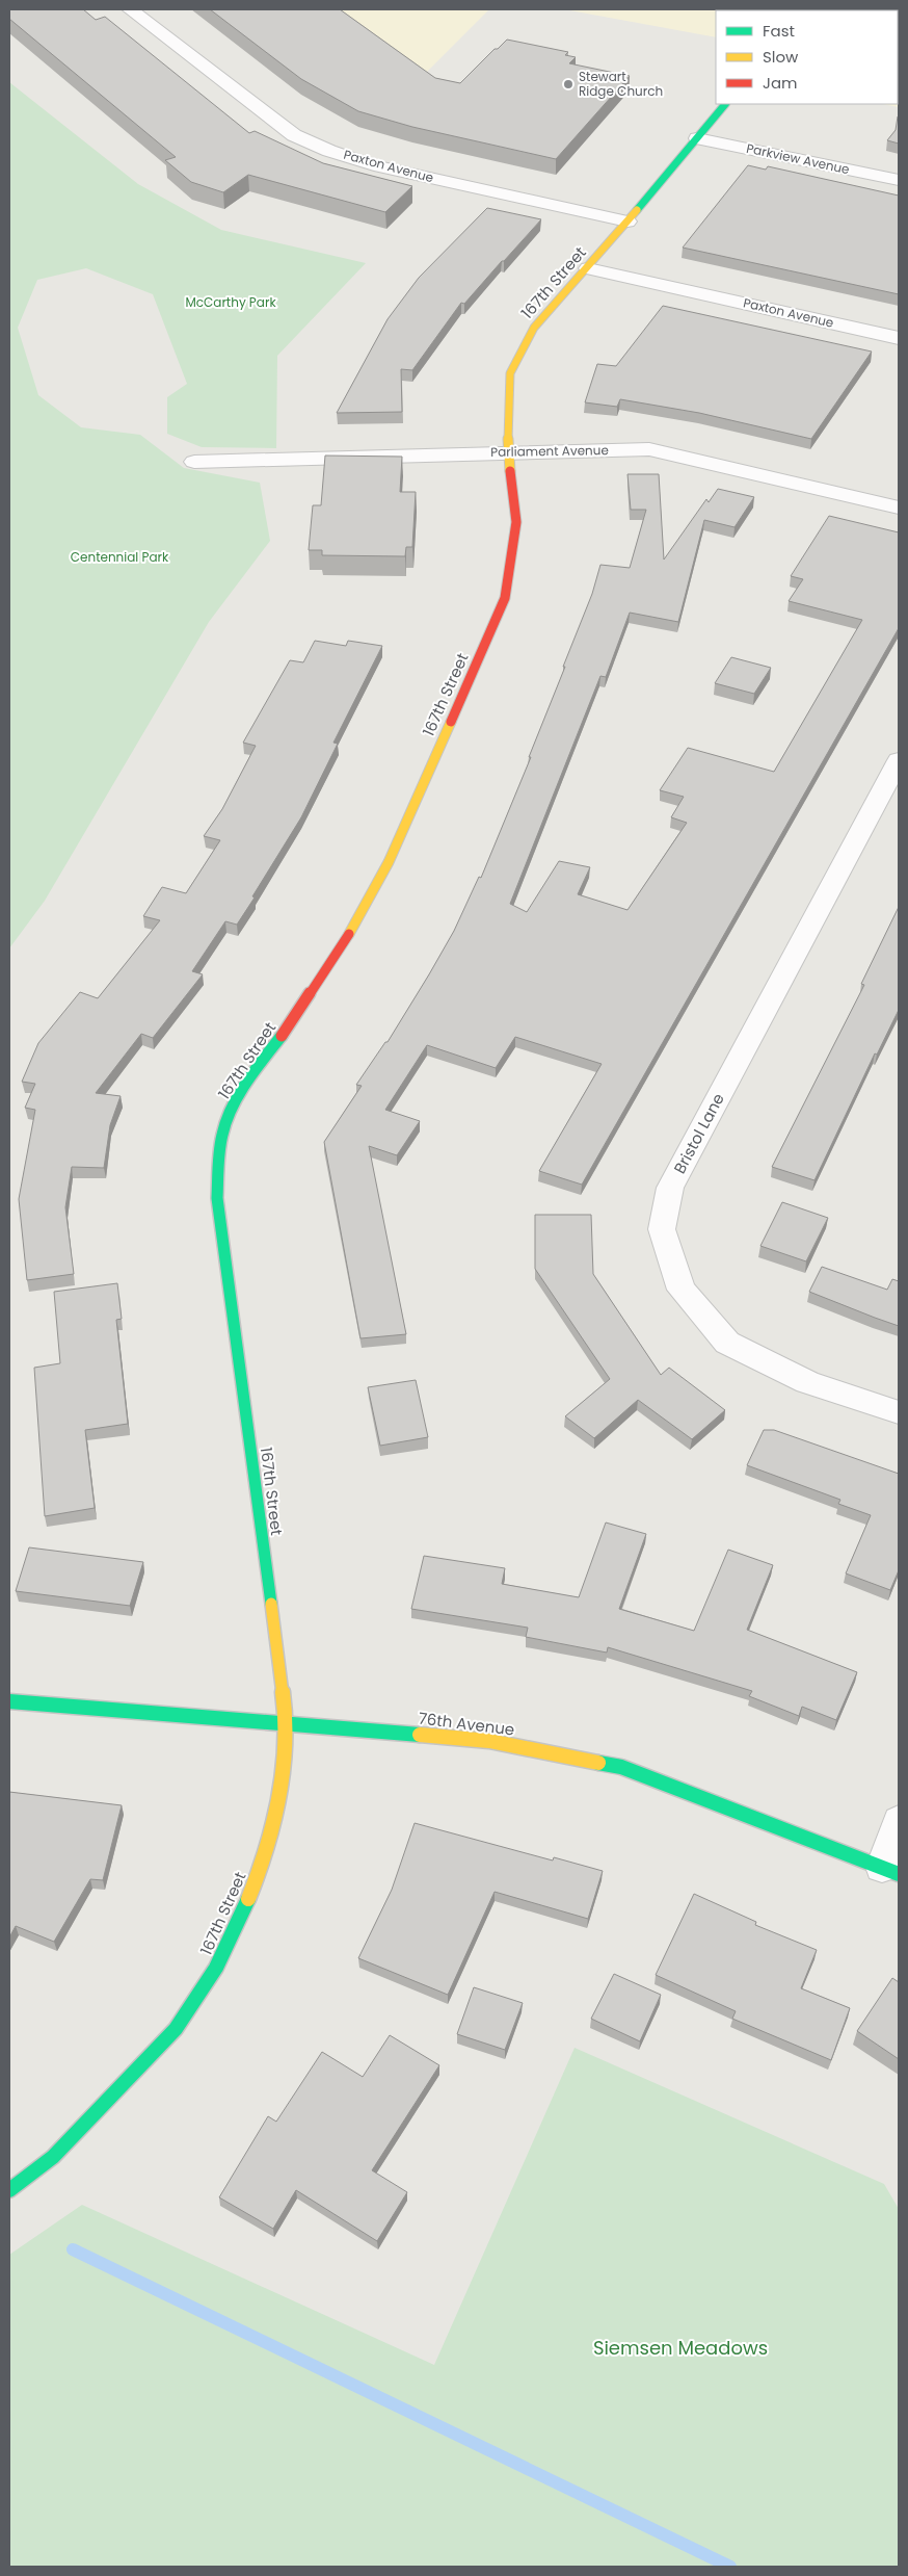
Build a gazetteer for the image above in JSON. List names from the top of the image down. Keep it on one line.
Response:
{"streets":{"street":["Parkview Avenue","Paxton Avenue","167th Street","Parliament Avenue","Bristol Lane","76th Avenue"]},"crossings":[["Parkview Avenue","167th Street"],["Paxton Avenue","167th Street"],["167th Street","Parliament Avenue"],["167th Street","76th Avenue"]],"parks":["McCarthy Park","Centennial Park","Siemsen Meadows"],"places":["Stewart Ridge Church"],"legend":["Fast","Slow","Jam"]}
